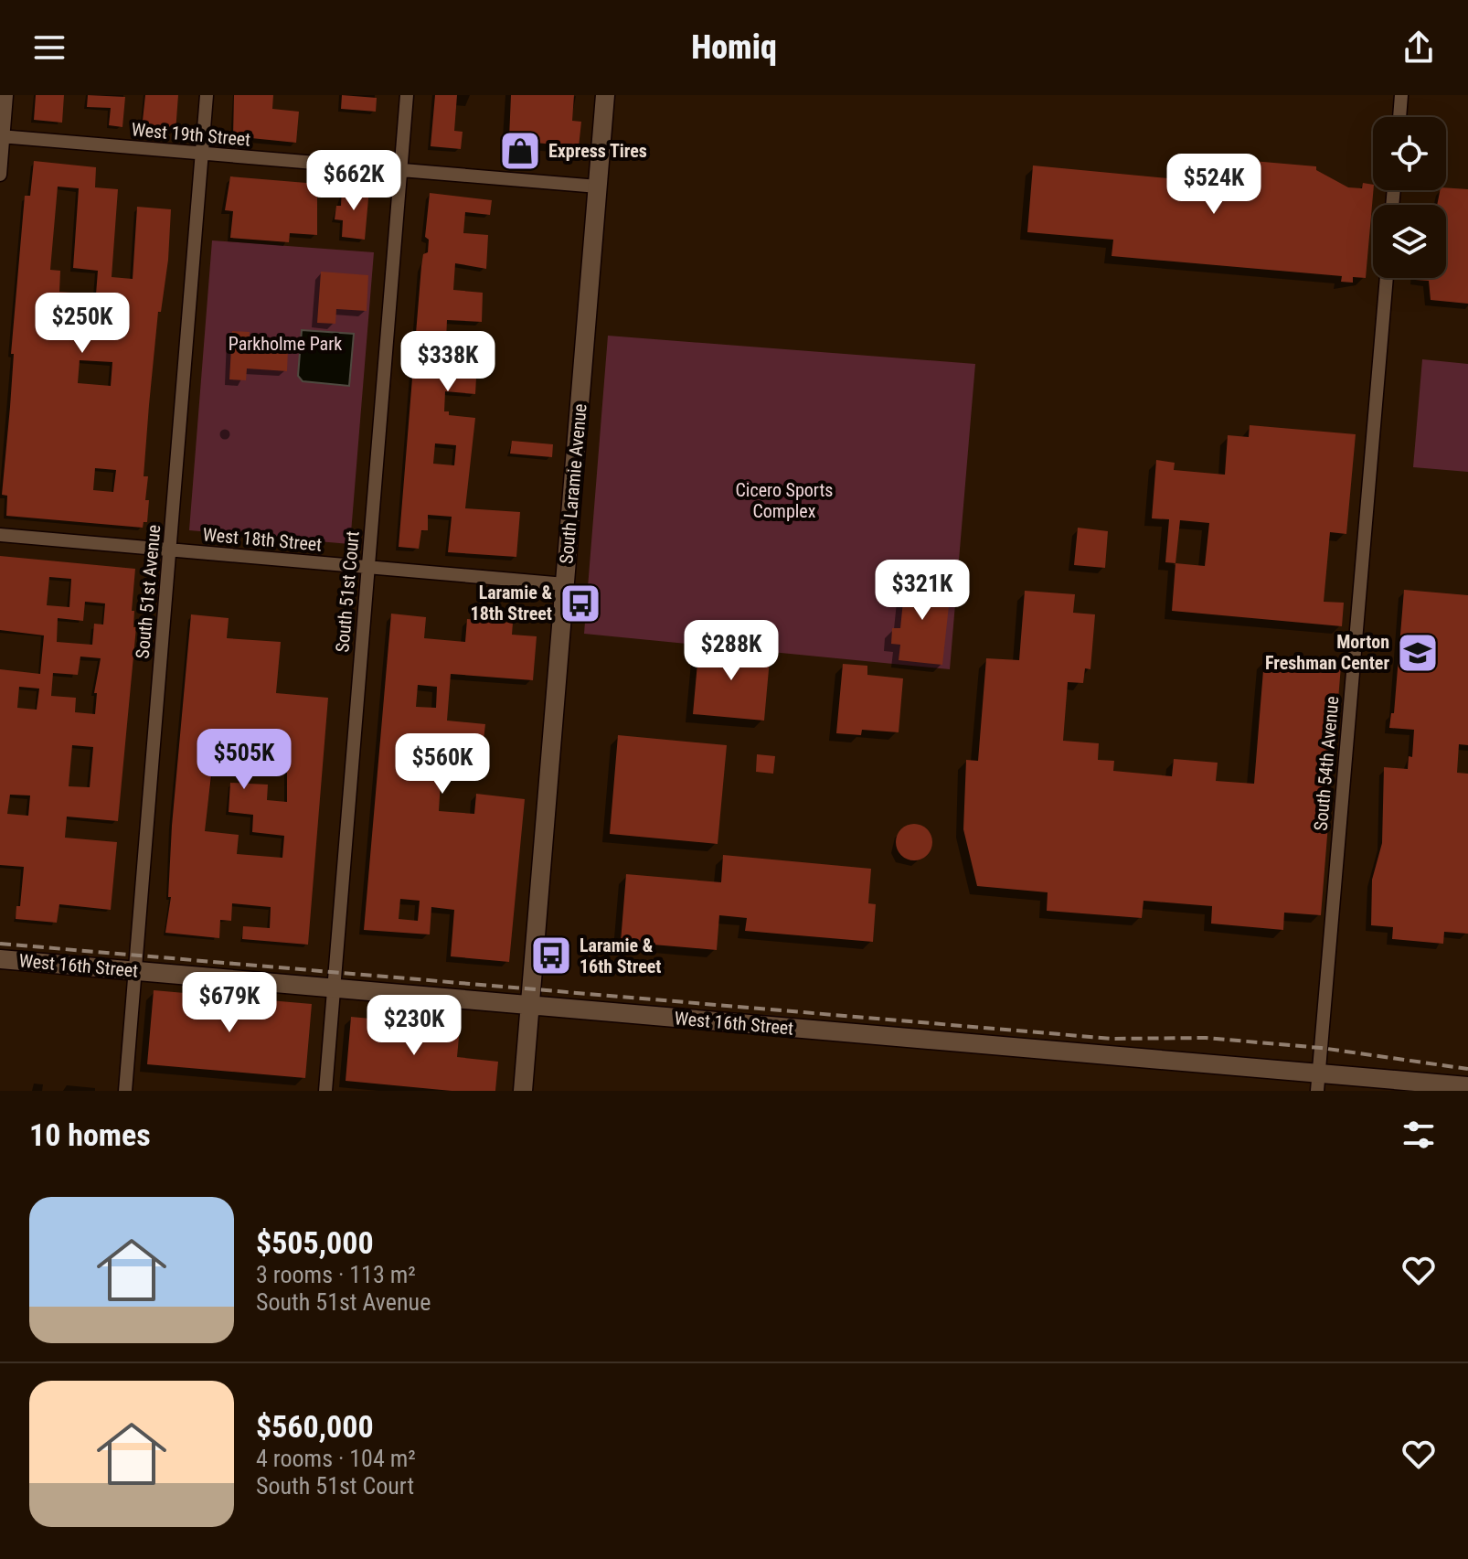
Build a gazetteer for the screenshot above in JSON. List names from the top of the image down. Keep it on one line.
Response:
{"streets":{"street":["West 19th Street","South Laramie Avenue","West 18th Street","South 51st Avenue","South 51st Court","South 54th Avenue","West 16th Street"]},"crossings":[["West 19th Street","South Laramie Avenue"],["West 19th Street","South 51st Avenue"],["West 19th Street","South 51st Court"],["South Laramie Avenue","West 18th Street"],["South Laramie Avenue","West 16th Street"],["West 18th Street","South 51st Avenue"],["West 18th Street","South 51st Court"],["South 51st Avenue","West 16th Street"],["South 51st Court","West 16th Street"],["South 54th Avenue","West 16th Street"]],"parks":["Parkholme Park","Cicero Sports Complex"],"places":{"shop":["Express Tires"],"bus stop":["Laramie & 18th Street","Laramie & 16th Street"],"school or university":["Morton Freshman Center"]},"page":{"header":"Homiq","price":["$662K","$524K","$250K","$338K","$321K","$288K","$505K","$560K","$679K","$230K"],"heading":"10 homes","list":[{"name":"$505,000","note":"3 rooms · 113 m² · South 51st Avenue"},{"name":"$560,000","note":"4 rooms · 104 m² · South 51st Court"}]}}
